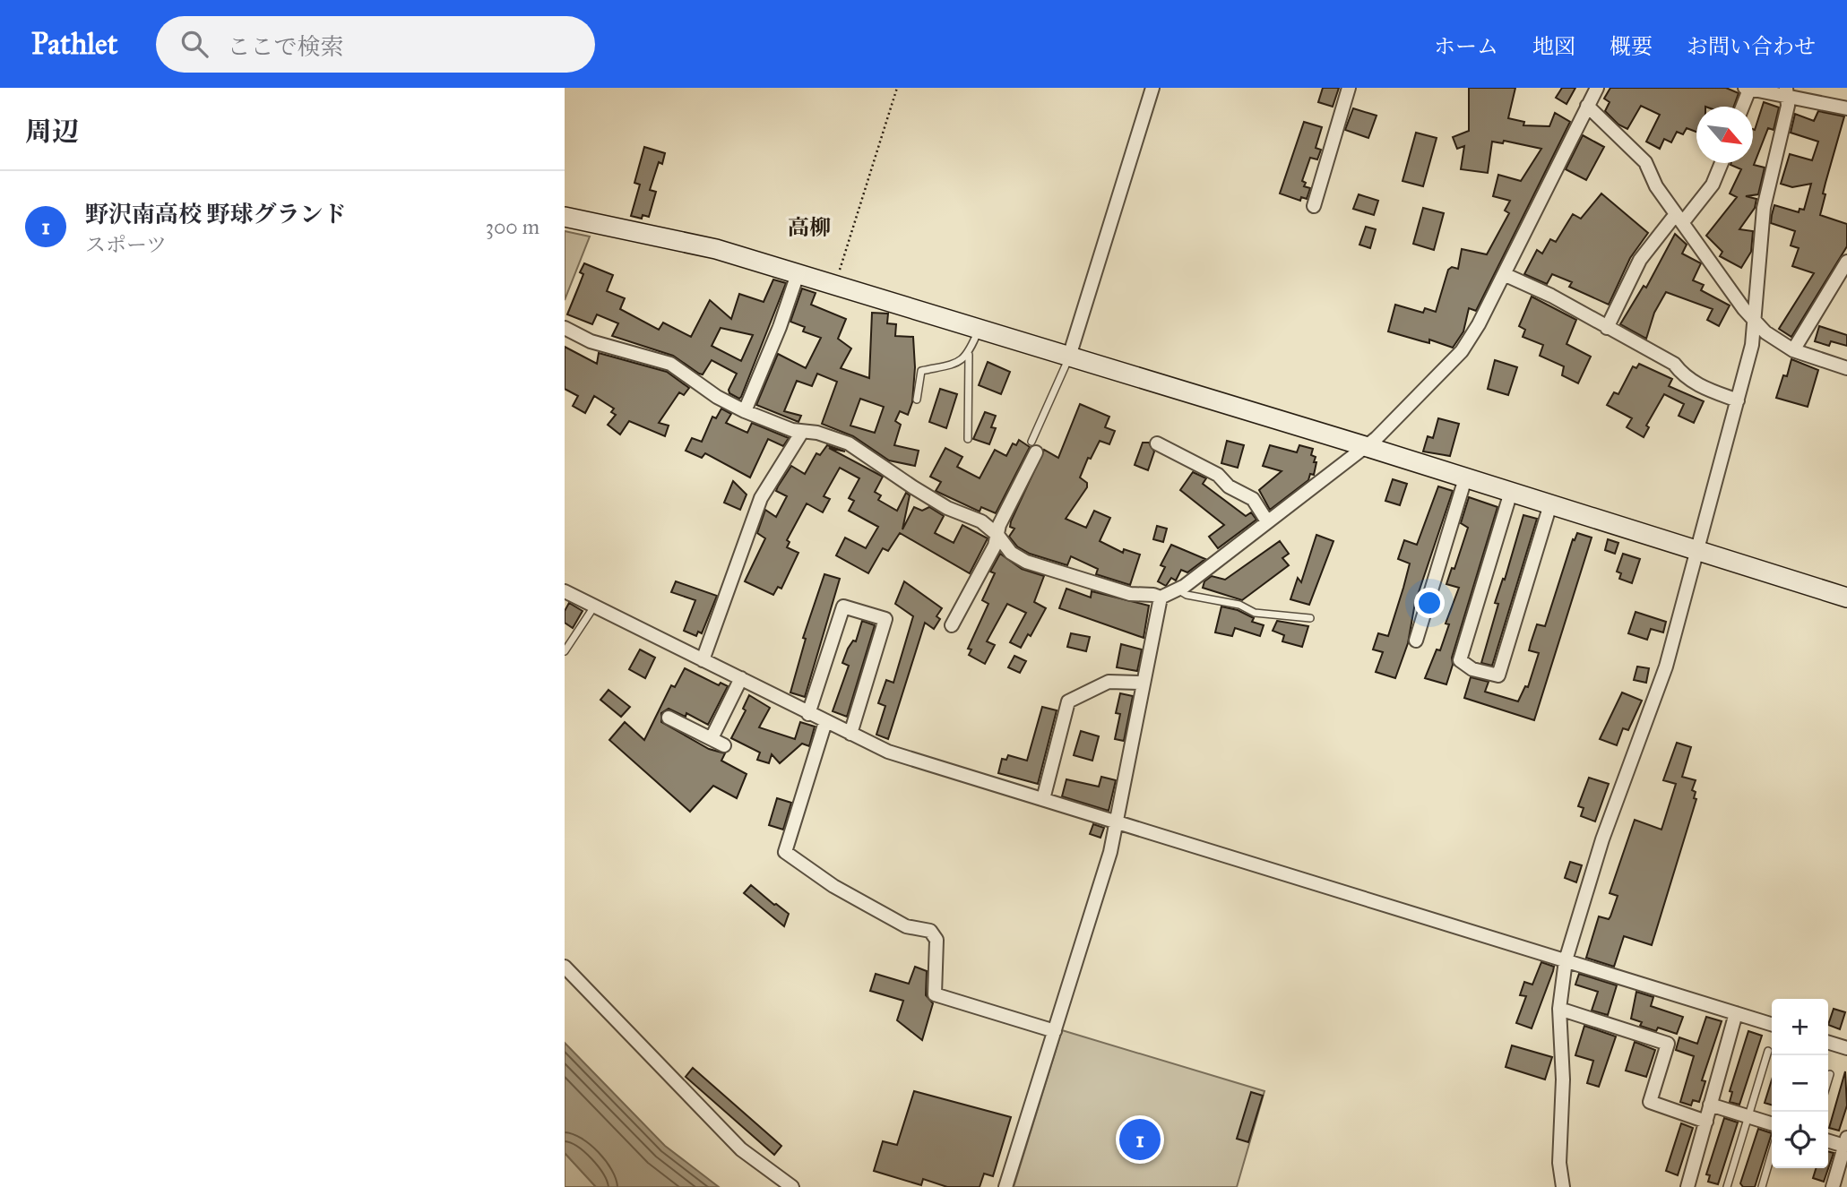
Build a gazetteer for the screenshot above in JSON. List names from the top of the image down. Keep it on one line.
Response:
{"districts":["高柳"],"north":"bottom right","page":{"header":"Pathlet","search":"ここで検索","nav":["ホーム","地図","概要","お問い合わせ"],"heading":"周辺","list":[{"mark":"1","name":"野沢南高校 野球グランド","note":"スポーツ","value":"300 m"}],"map_buttons":["+","−"],"pins":"1"}}
